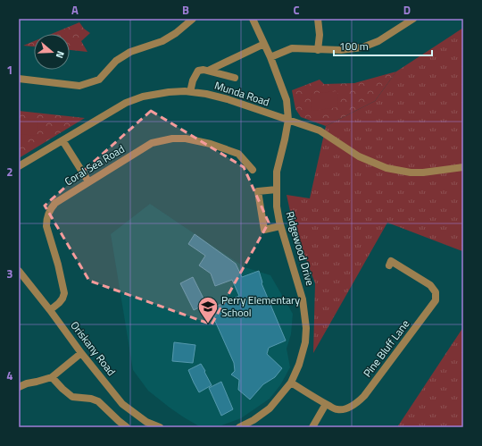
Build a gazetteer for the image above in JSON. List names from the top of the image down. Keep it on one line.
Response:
{"streets":{"street":["Munda Road","Coral Sea Road","Ridgewood Drive","Oriskany Road","Pine Bluff Lane"]},"crossings":[["Munda Road","Ridgewood Drive"],["Coral Sea Road","Oriskany Road"],["Ridgewood Drive","Pine Bluff Lane"]],"places":{"school or university":["Perry Elementary School"]},"scale_bar":"100 m","north":"right","grid":{"columns":["A","B","C","D"],"rows":["1","2","3","4"]}}
